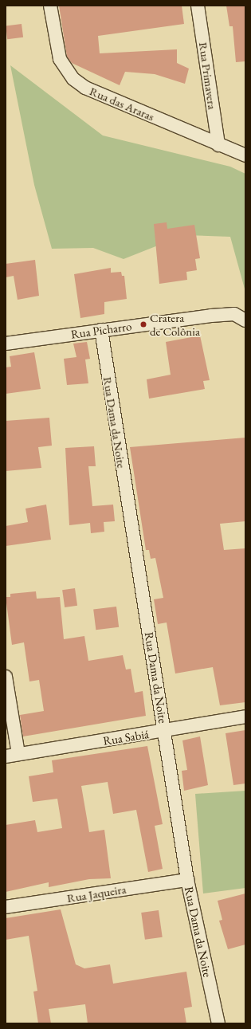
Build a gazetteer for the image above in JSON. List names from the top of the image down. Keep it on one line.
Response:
{"streets":{"street":["Rua Primavera","Rua das Araras","Rua Picharro","Rua Dama da Noite","Rua Sabiá","Rua Jaqueira"]},"crossings":[["Rua Primavera","Rua das Araras"],["Rua Picharro","Rua Dama da Noite"],["Rua Dama da Noite","Rua Sabiá"],["Rua Dama da Noite","Rua Jaqueira"]],"places":["Cratera de Colônia"]}
